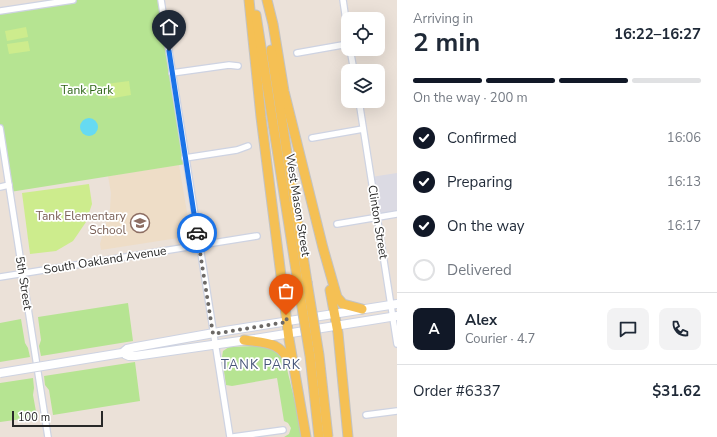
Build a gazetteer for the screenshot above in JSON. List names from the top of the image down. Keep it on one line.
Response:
{"streets":{"main road":["West Mason Street"],"street":["Clinton Street","South Oakland Avenue","5th Street"]},"crossings":[["South Oakland Avenue","5th Street"]],"districts":["TANK PARK"],"parks":["Tank Park"],"places":{"school or university":["Tank Elementary School"]},"scale_bar":"100 m","page":{"heading":["2 min","Arriving in","16:22–16:27"],"panel":["Alex","Courier · 4.7","Order #6337","$31.62"],"bar":"On the way · 200 m","list":[["Confirmed","16:06"],["Preparing","16:13"],["On the way","16:17"],"Delivered"],"round":"A","scale":"100 m"}}
